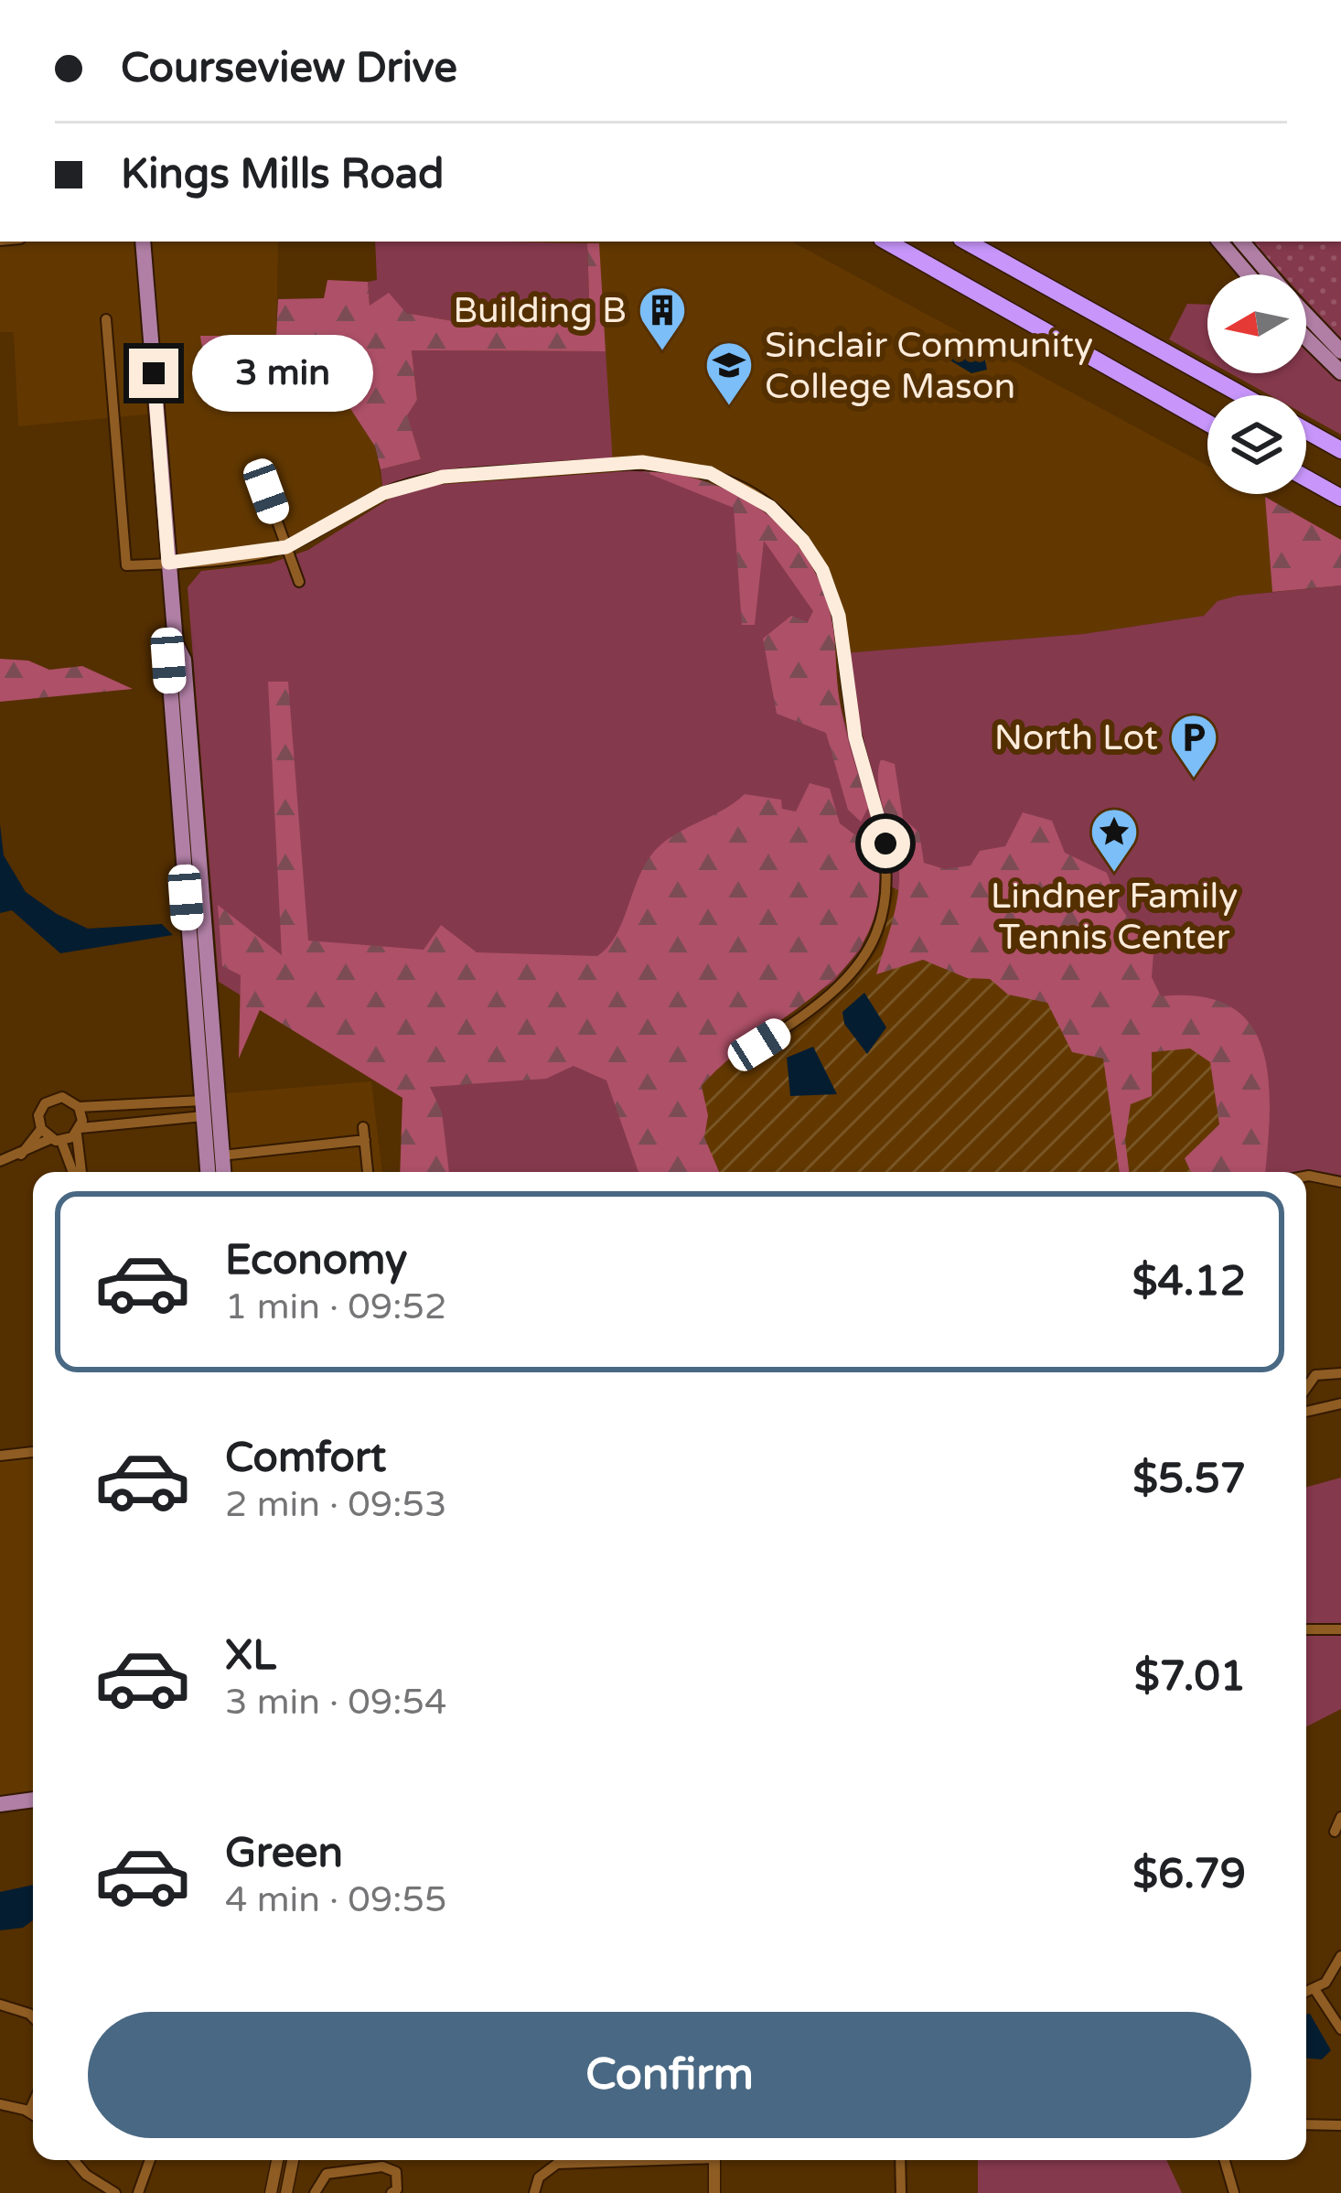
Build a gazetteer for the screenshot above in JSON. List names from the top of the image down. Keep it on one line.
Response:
{"places":{"building":["Building B"],"school or university":["Sinclair Community College Mason"],"parking":["North Lot"],"place":["Lindner Family Tennis Center"]},"north":"left","page":{"banner":["Courseview Drive","Kings Mills Road"],"bubble":"3 min","list":[{"name":"Economy","note":"1 min · 09:52","value":"$4.12"},{"name":"Comfort","note":"2 min · 09:53","value":"$5.57"},{"name":"XL","note":"3 min · 09:54","value":"$7.01"},{"name":"Green","note":"4 min · 09:55","value":"$6.79"}],"buttons":"Confirm"}}
